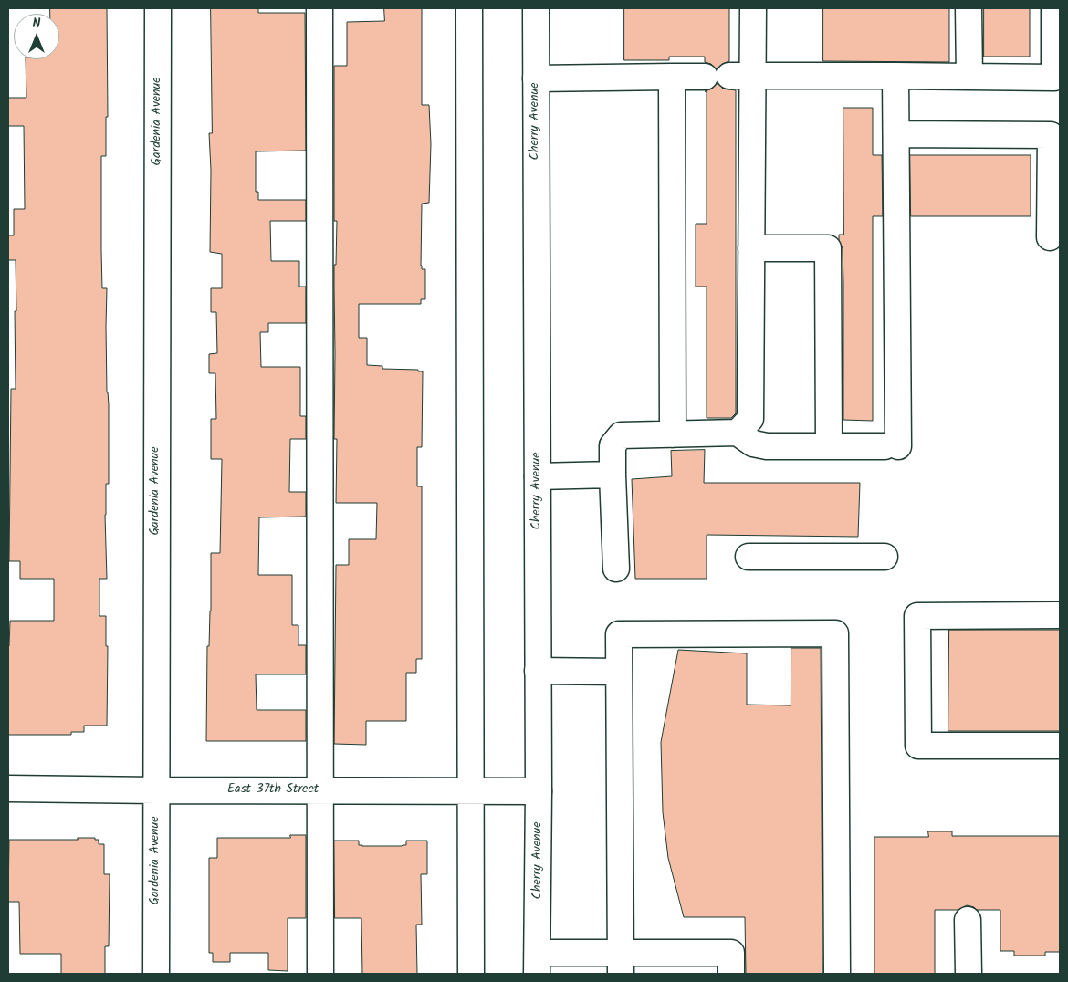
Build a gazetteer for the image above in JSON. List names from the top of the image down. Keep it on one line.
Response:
{"streets":{"street":["Gardenia Avenue","Cherry Avenue","East 37th Street"]},"crossings":[["Gardenia Avenue","East 37th Street"],["Cherry Avenue","East 37th Street"]],"north":"top"}
